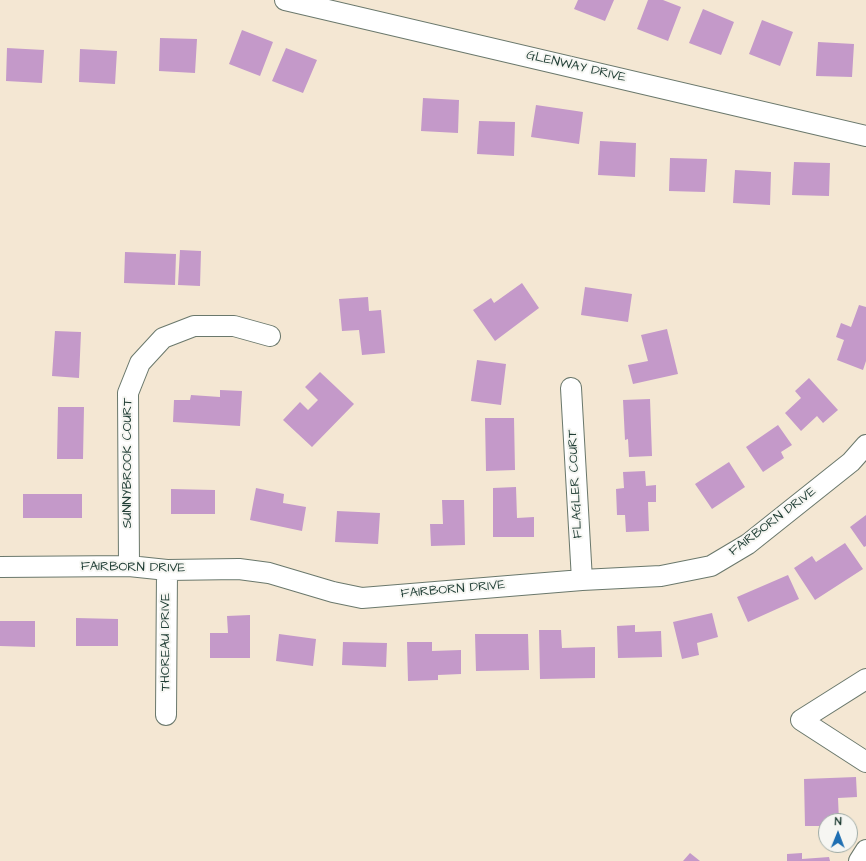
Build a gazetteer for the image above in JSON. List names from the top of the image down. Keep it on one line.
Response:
{"streets":{"street":["GLENWAY DRIVE","SUNNYBROOK COURT","FLAGLER COURT","FAIRBORN DRIVE","THOREAU DRIVE"]},"crossings":[["SUNNYBROOK COURT","FAIRBORN DRIVE"],["FLAGLER COURT","FAIRBORN DRIVE"],["FAIRBORN DRIVE","THOREAU DRIVE"]],"north":"top"}
